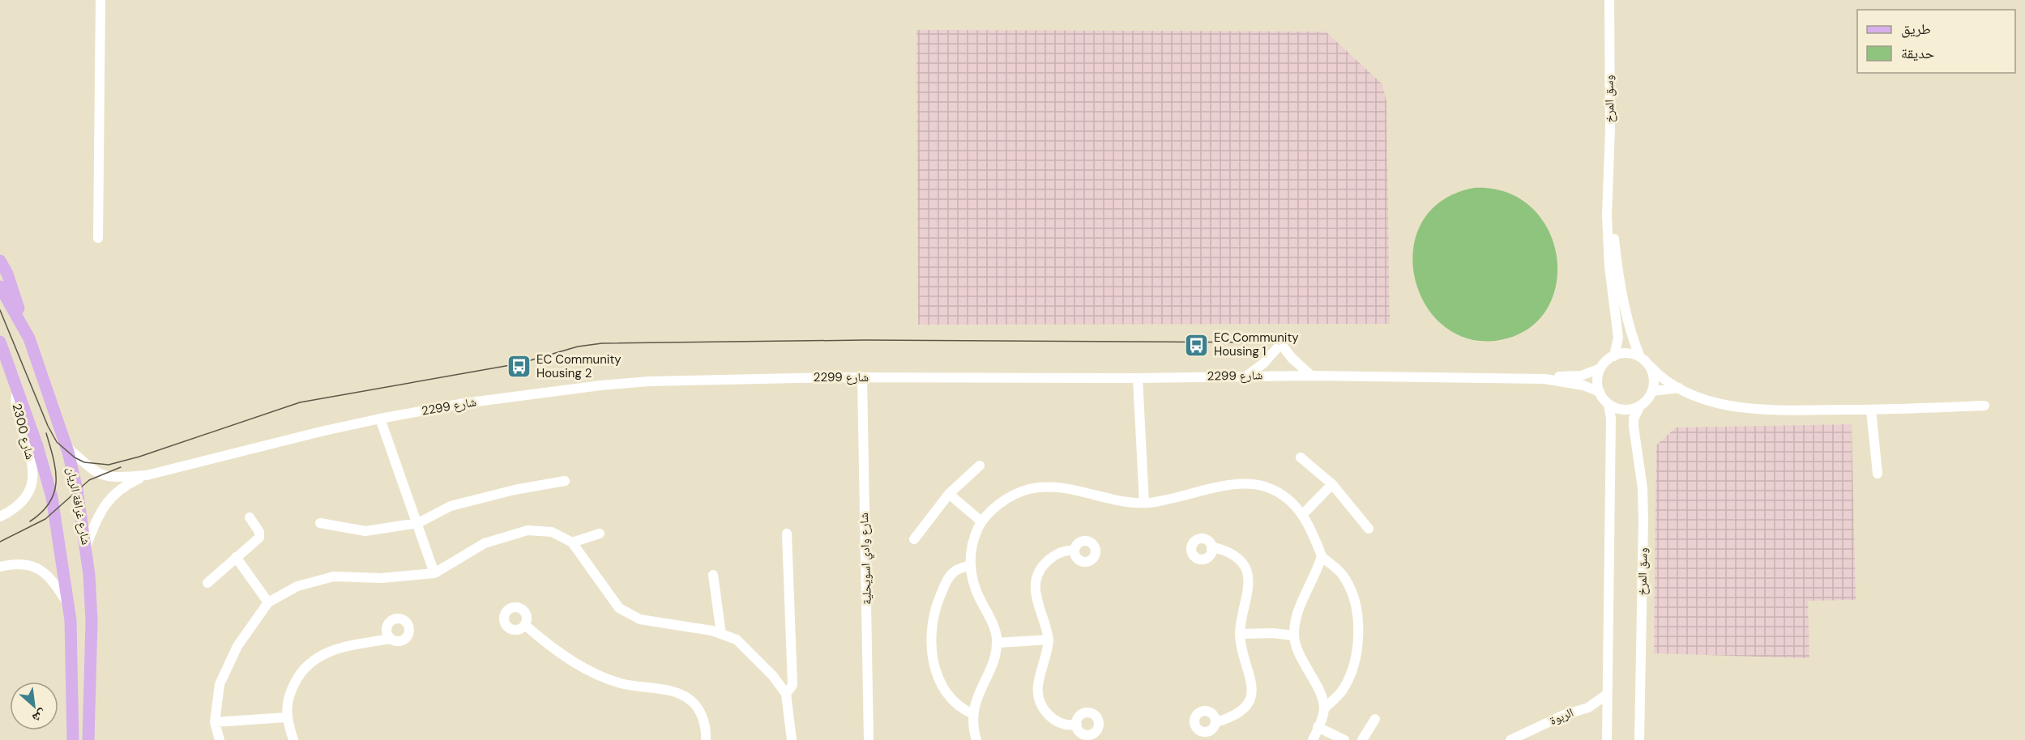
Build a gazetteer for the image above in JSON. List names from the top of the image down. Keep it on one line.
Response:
{"streets":{"main road":["شارع غرافة الريان"],"street":["وسق المرخ","شارع 2299","شارع 2300","شارع وادي اسويحلية","الربوة"]},"crossings":[["وسق المرخ","شارع 2299"],["شارع 2299","شارع غرافة الريان"],["شارع 2299","شارع وادي اسويحلية"],["شارع 2300","شارع غرافة الريان"]],"places":{"bus stop":["EC Community Housing 1","EC Community Housing 2"]},"legend":["طريق","حديقة"],"north":"bottom right"}
